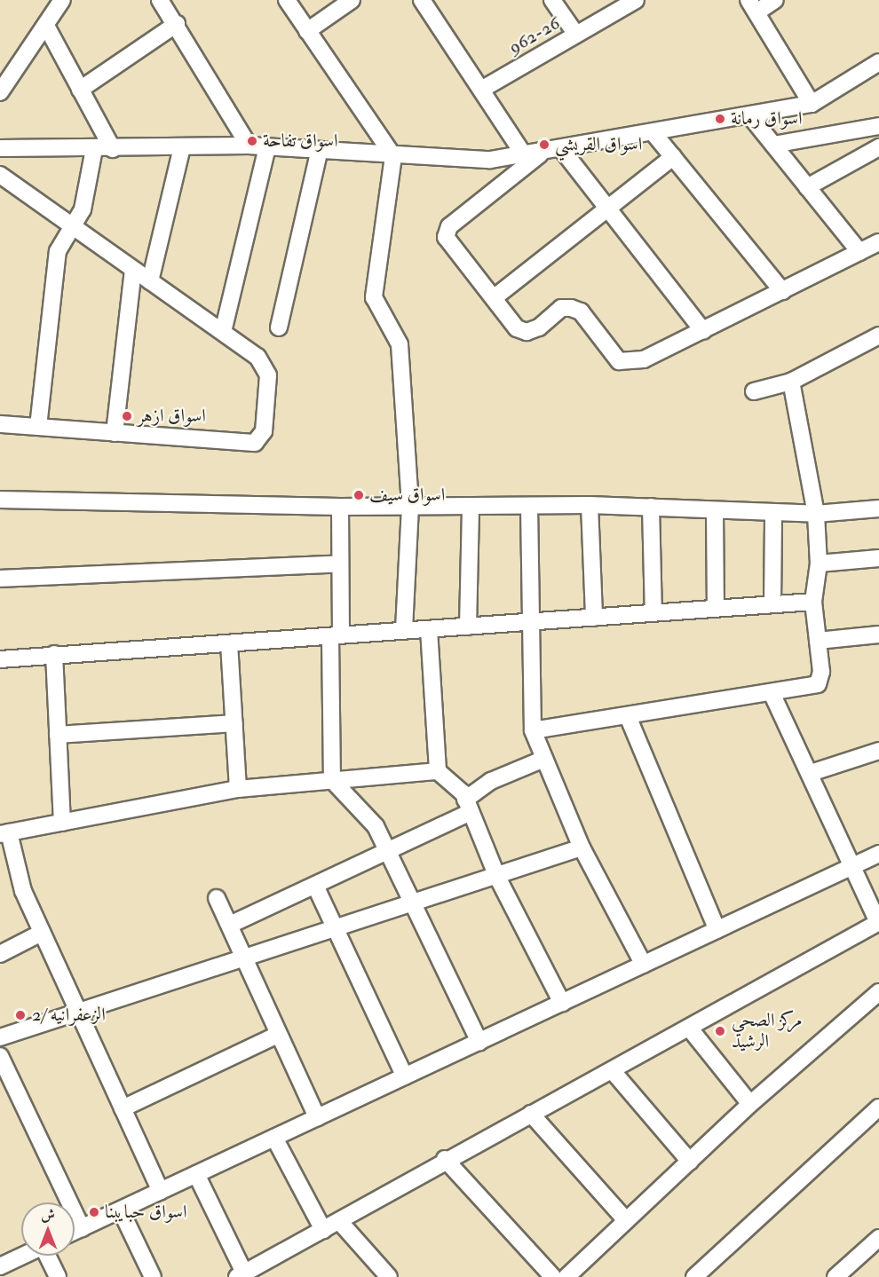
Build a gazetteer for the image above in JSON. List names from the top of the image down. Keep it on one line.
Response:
{"streets":{"street":["962-26"]},"places":["اسواق رمانة","اسواق تفاحة","اسواق القريشي","اسواق ازهر","اسواق سيف","الزعفرانيه /2","مركز الصحي الرشيد","اسواق حبايبنا"],"north":"top"}
